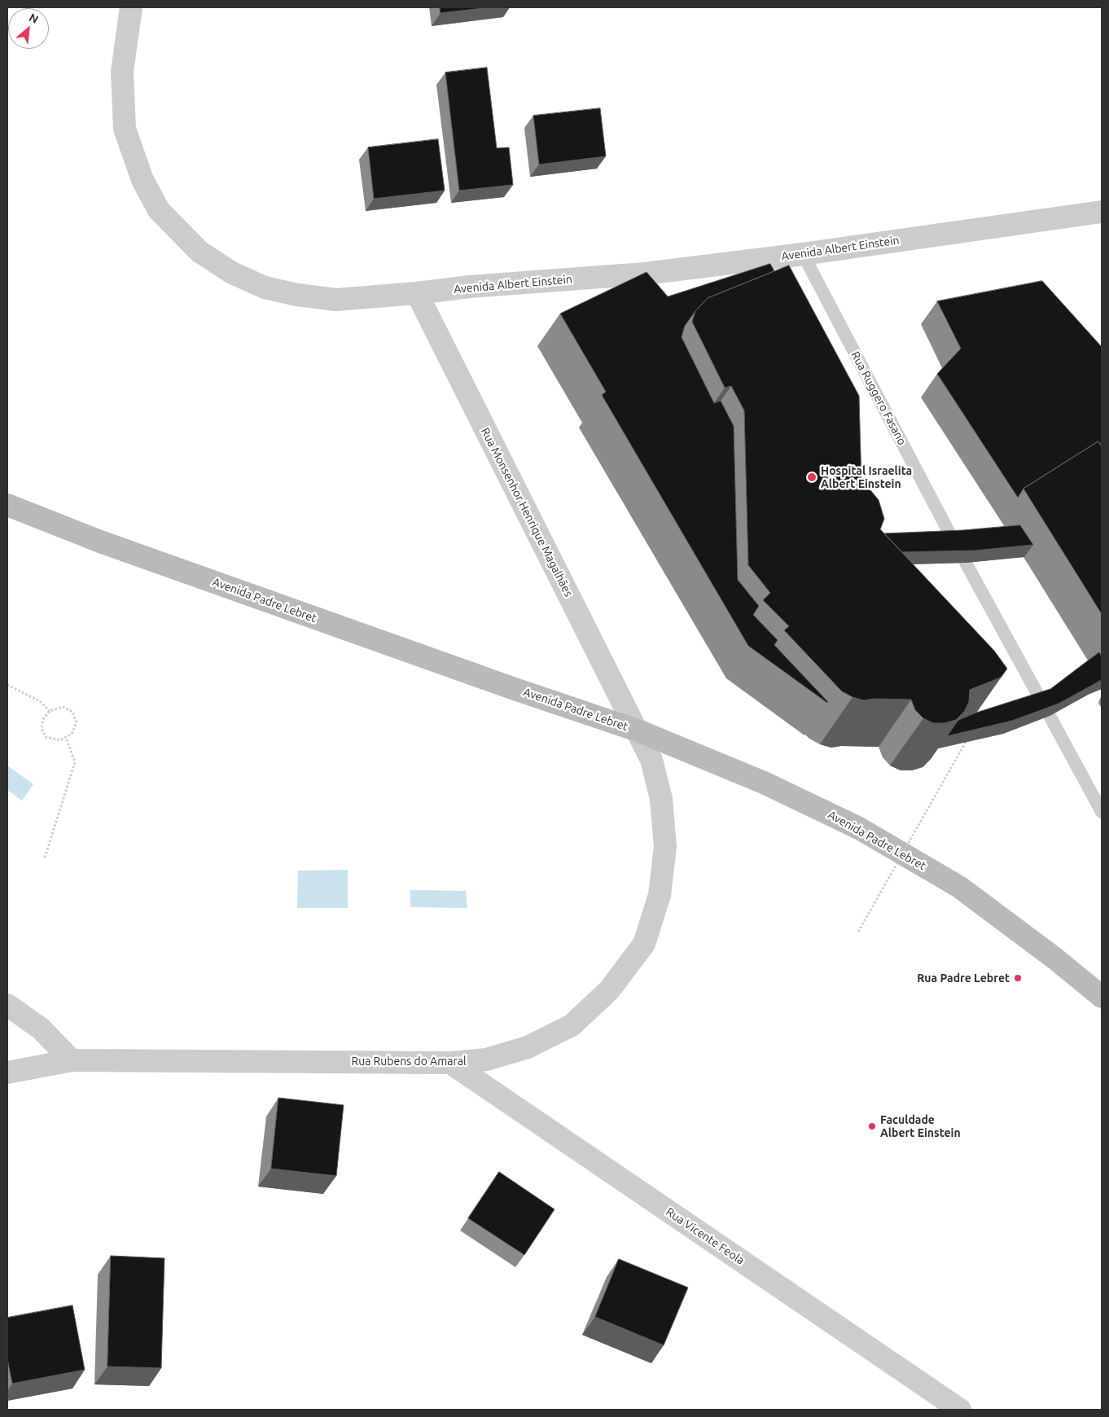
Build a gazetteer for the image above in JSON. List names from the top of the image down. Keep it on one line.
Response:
{"streets":{"main road":["Avenida Padre Lebret"],"street":["Avenida Albert Einstein","Rua Monsenhor Henrique Magalhães","Rua Rubens do Amaral","Rua Vicente Feola"],"lane":["Rua Ruggero Fasano"]},"crossings":[["Avenida Albert Einstein","Rua Ruggero Fasano"],["Avenida Albert Einstein","Rua Monsenhor Henrique Magalhães"],["Rua Monsenhor Henrique Magalhães","Avenida Padre Lebret"],["Rua Monsenhor Henrique Magalhães","Rua Rubens do Amaral"],["Avenida Padre Lebret","Rua Rubens do Amaral"],["Rua Rubens do Amaral","Rua Vicente Feola"]],"places":["Hospital Israelita Albert Einstein","Rua Padre Lebret","Faculdade Albert Einstein"],"north":"top right"}
